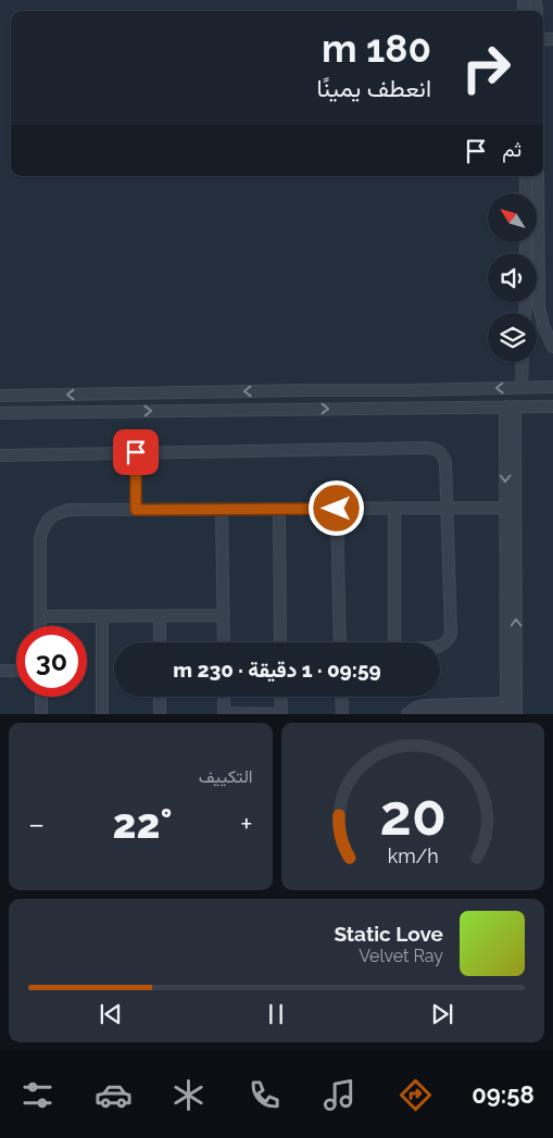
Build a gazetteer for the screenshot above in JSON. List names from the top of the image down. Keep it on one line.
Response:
{"north":"top left","page":{"turn":["180 m","انعطف يمينًا"],"then":"ثم","limit":"30","trip":"09:59 · 1 دقيقة · 230 m","tile":"التكييف","heat":["−","22°","+"],"song":["Static Love","Velvet Ray"],"tabs":"09:58","gauge":["20","km/h"]}}
